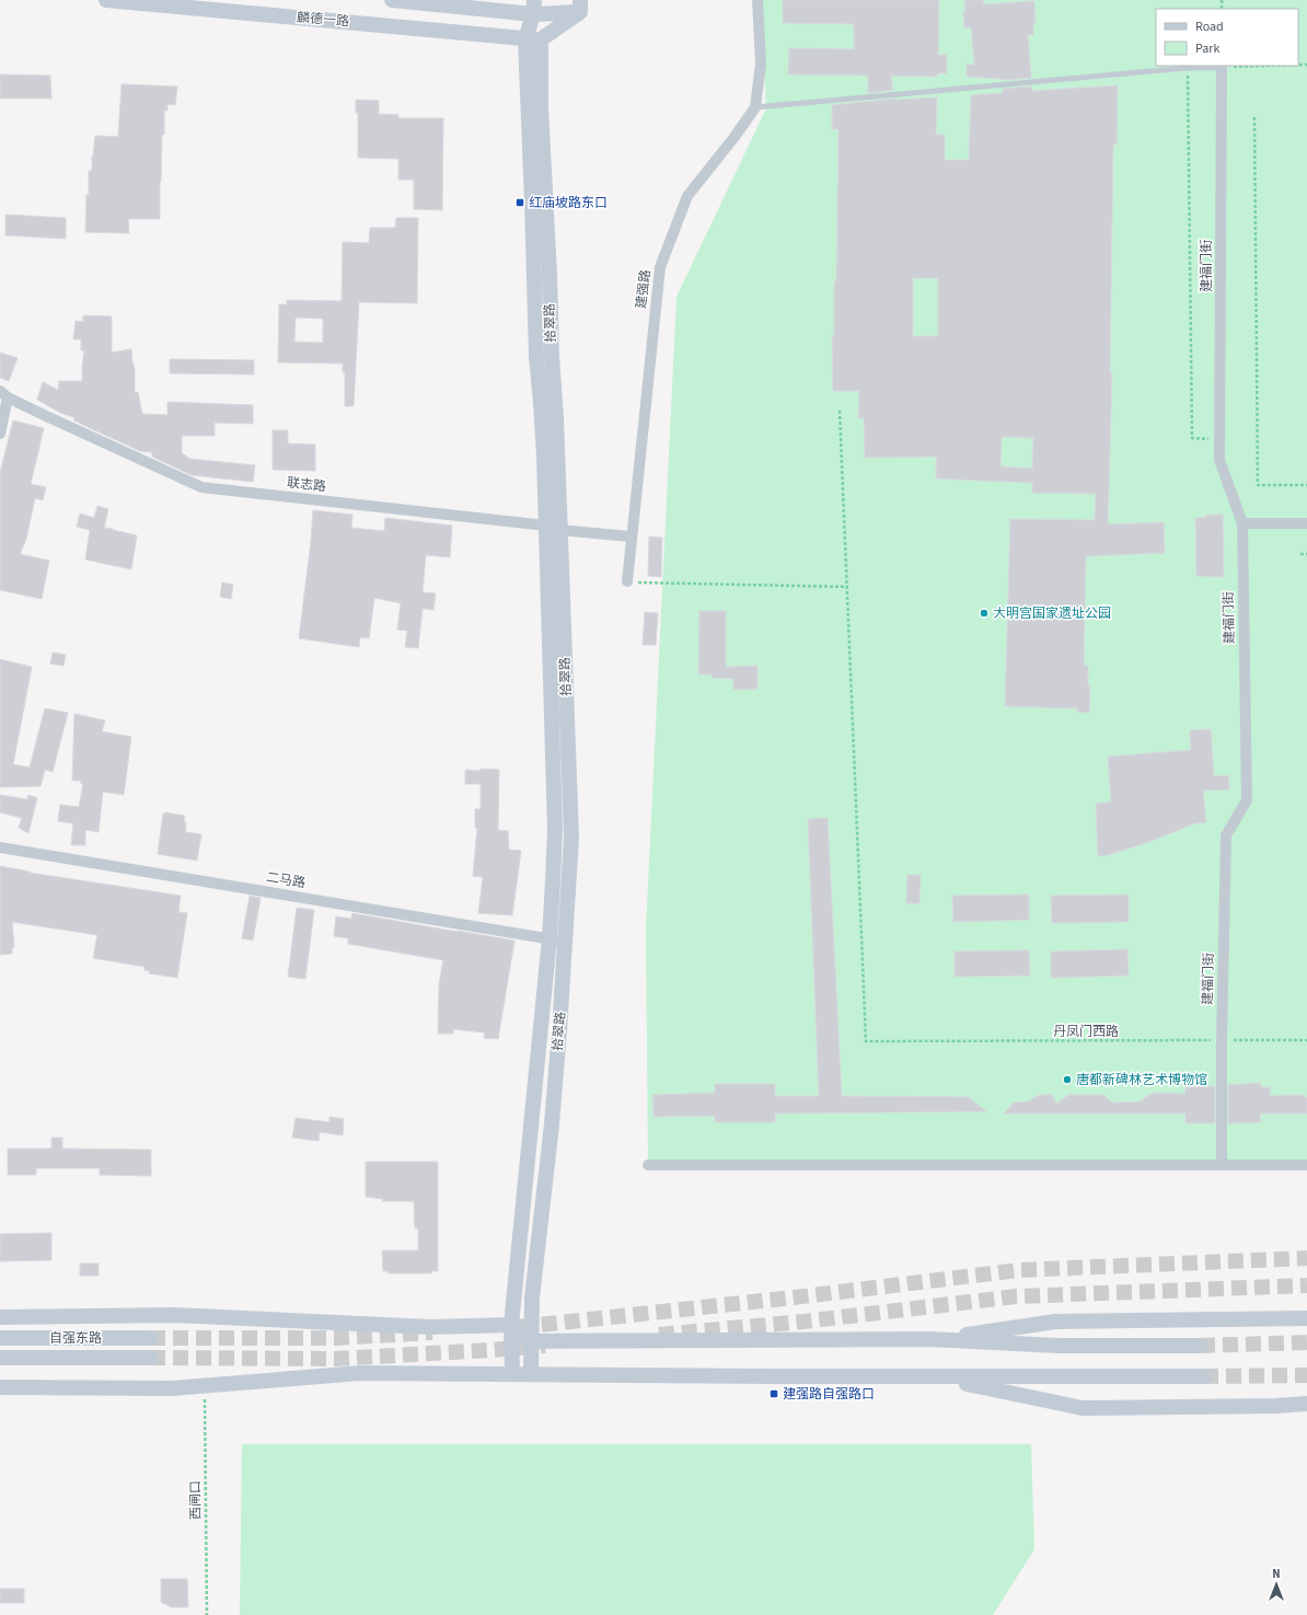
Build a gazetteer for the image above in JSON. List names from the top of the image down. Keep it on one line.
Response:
{"streets":{"main road":["麟德一路","拾翠路","自强东路"],"street":["建福门街","建强路","联志路","二马路"],"path":["丹凤门西路","西闸口"]},"crossings":[["麟德一路","拾翠路"],["建福门街","丹凤门西路"],["建强路","联志路"],["拾翠路","联志路"],["拾翠路","二马路"]],"places":{"transit":["红庙坡路东口","建强路自强路口"],"other":["大明宫国家遗址公园","唐都新碑林艺术博物馆"]},"legend":["Road","Park"],"north":"top"}
